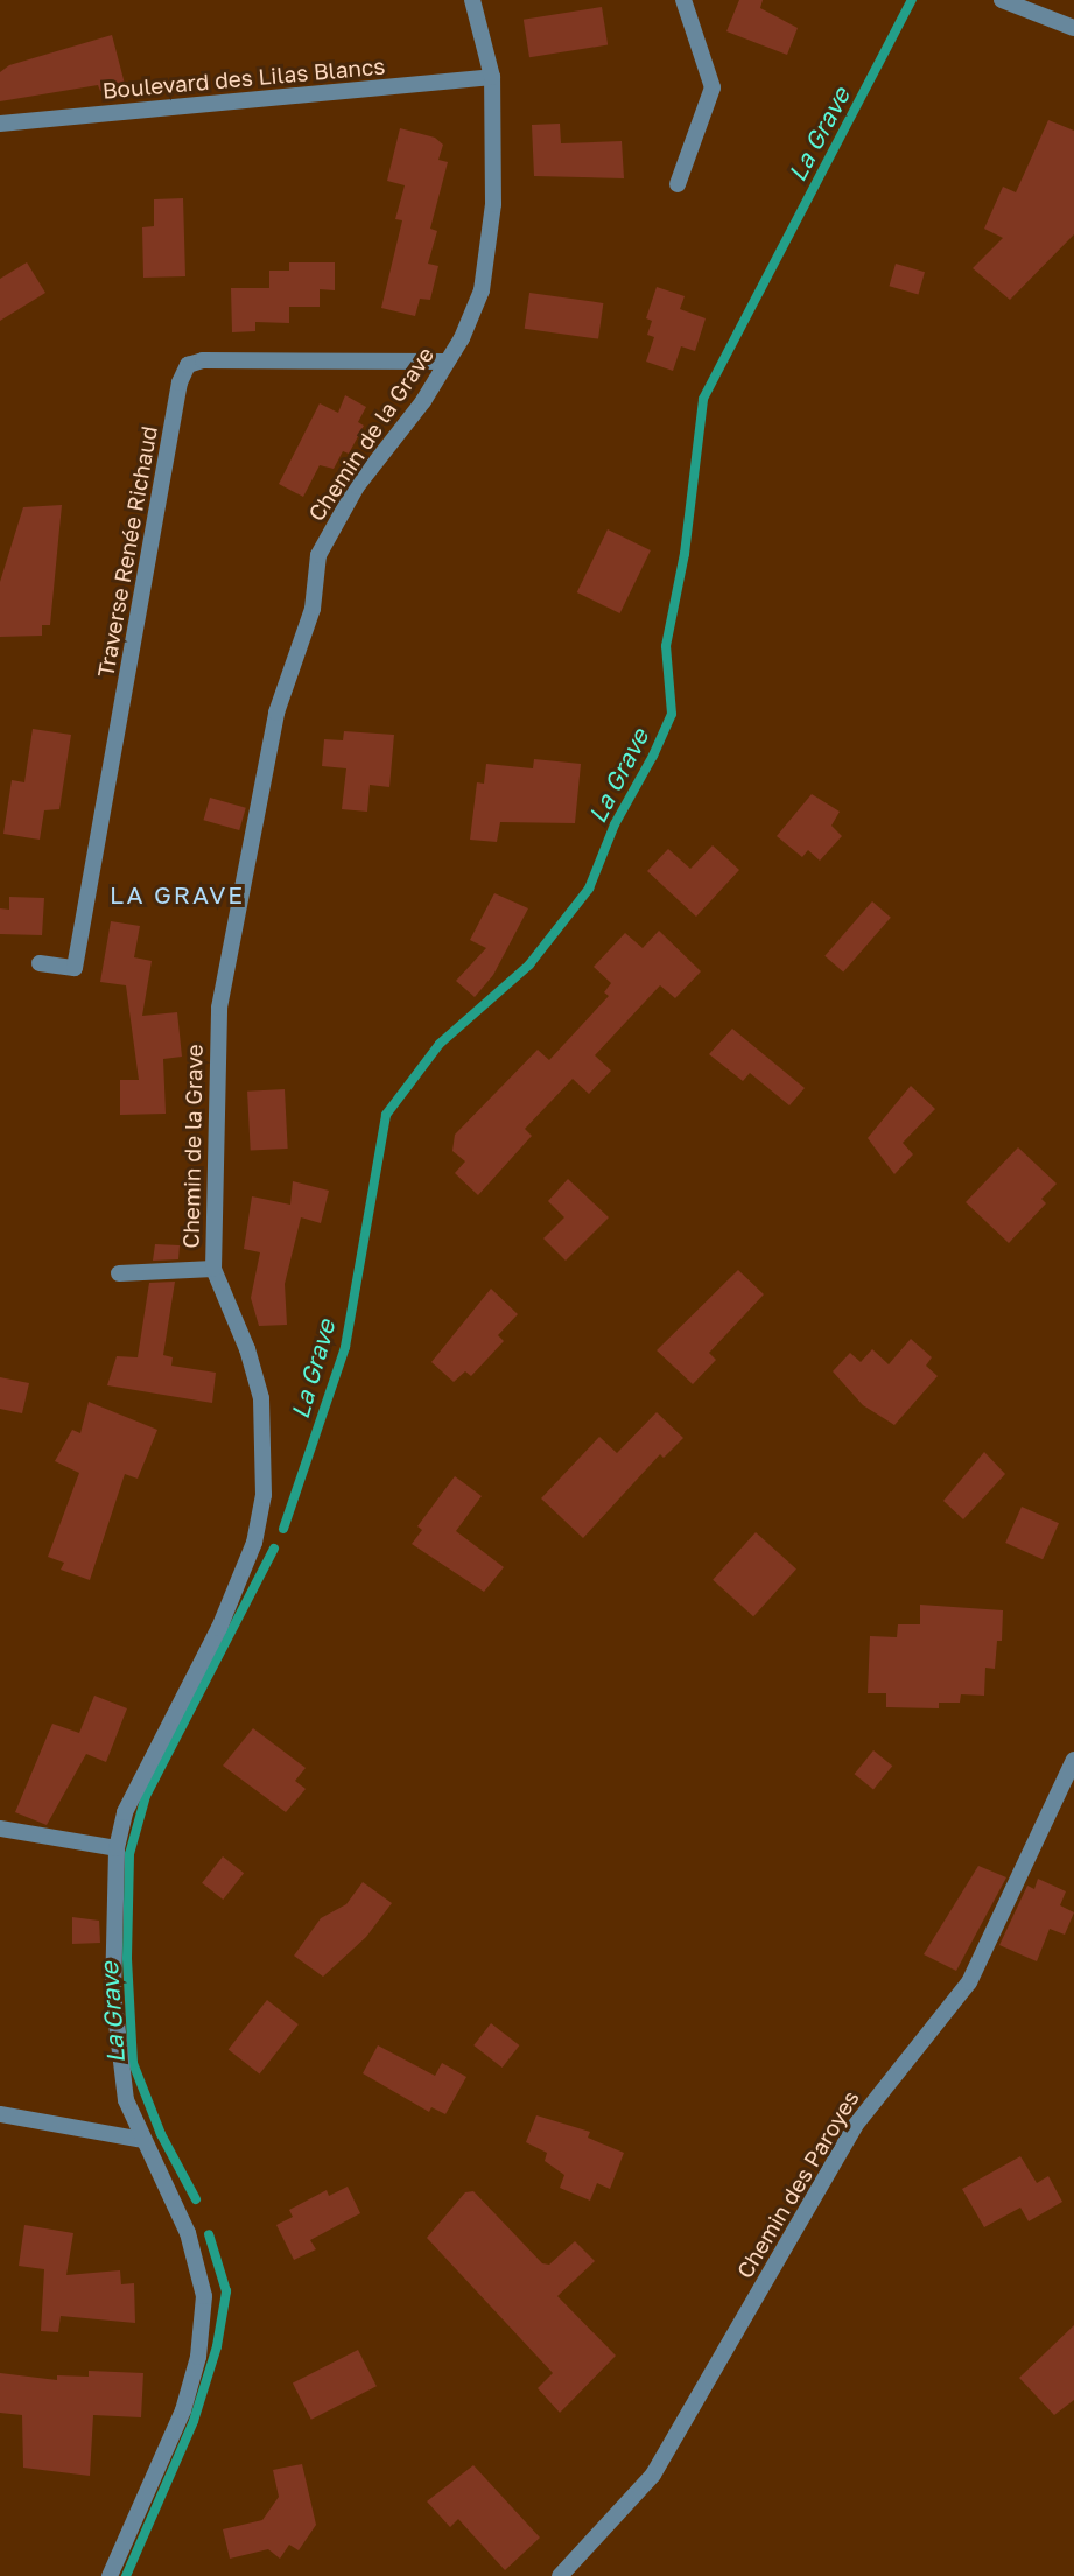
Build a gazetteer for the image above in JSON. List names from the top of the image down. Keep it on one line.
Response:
{"streets":{"street":["Boulevard des Lilas Blancs","Chemin de la Grave","Traverse Renée Richaud","Chemin des Paroyes"]},"crossings":[["Boulevard des Lilas Blancs","Chemin de la Grave"],["Chemin de la Grave","Traverse Renée Richaud"]],"districts":["LA GRAVE"],"water":["La Grave"]}
